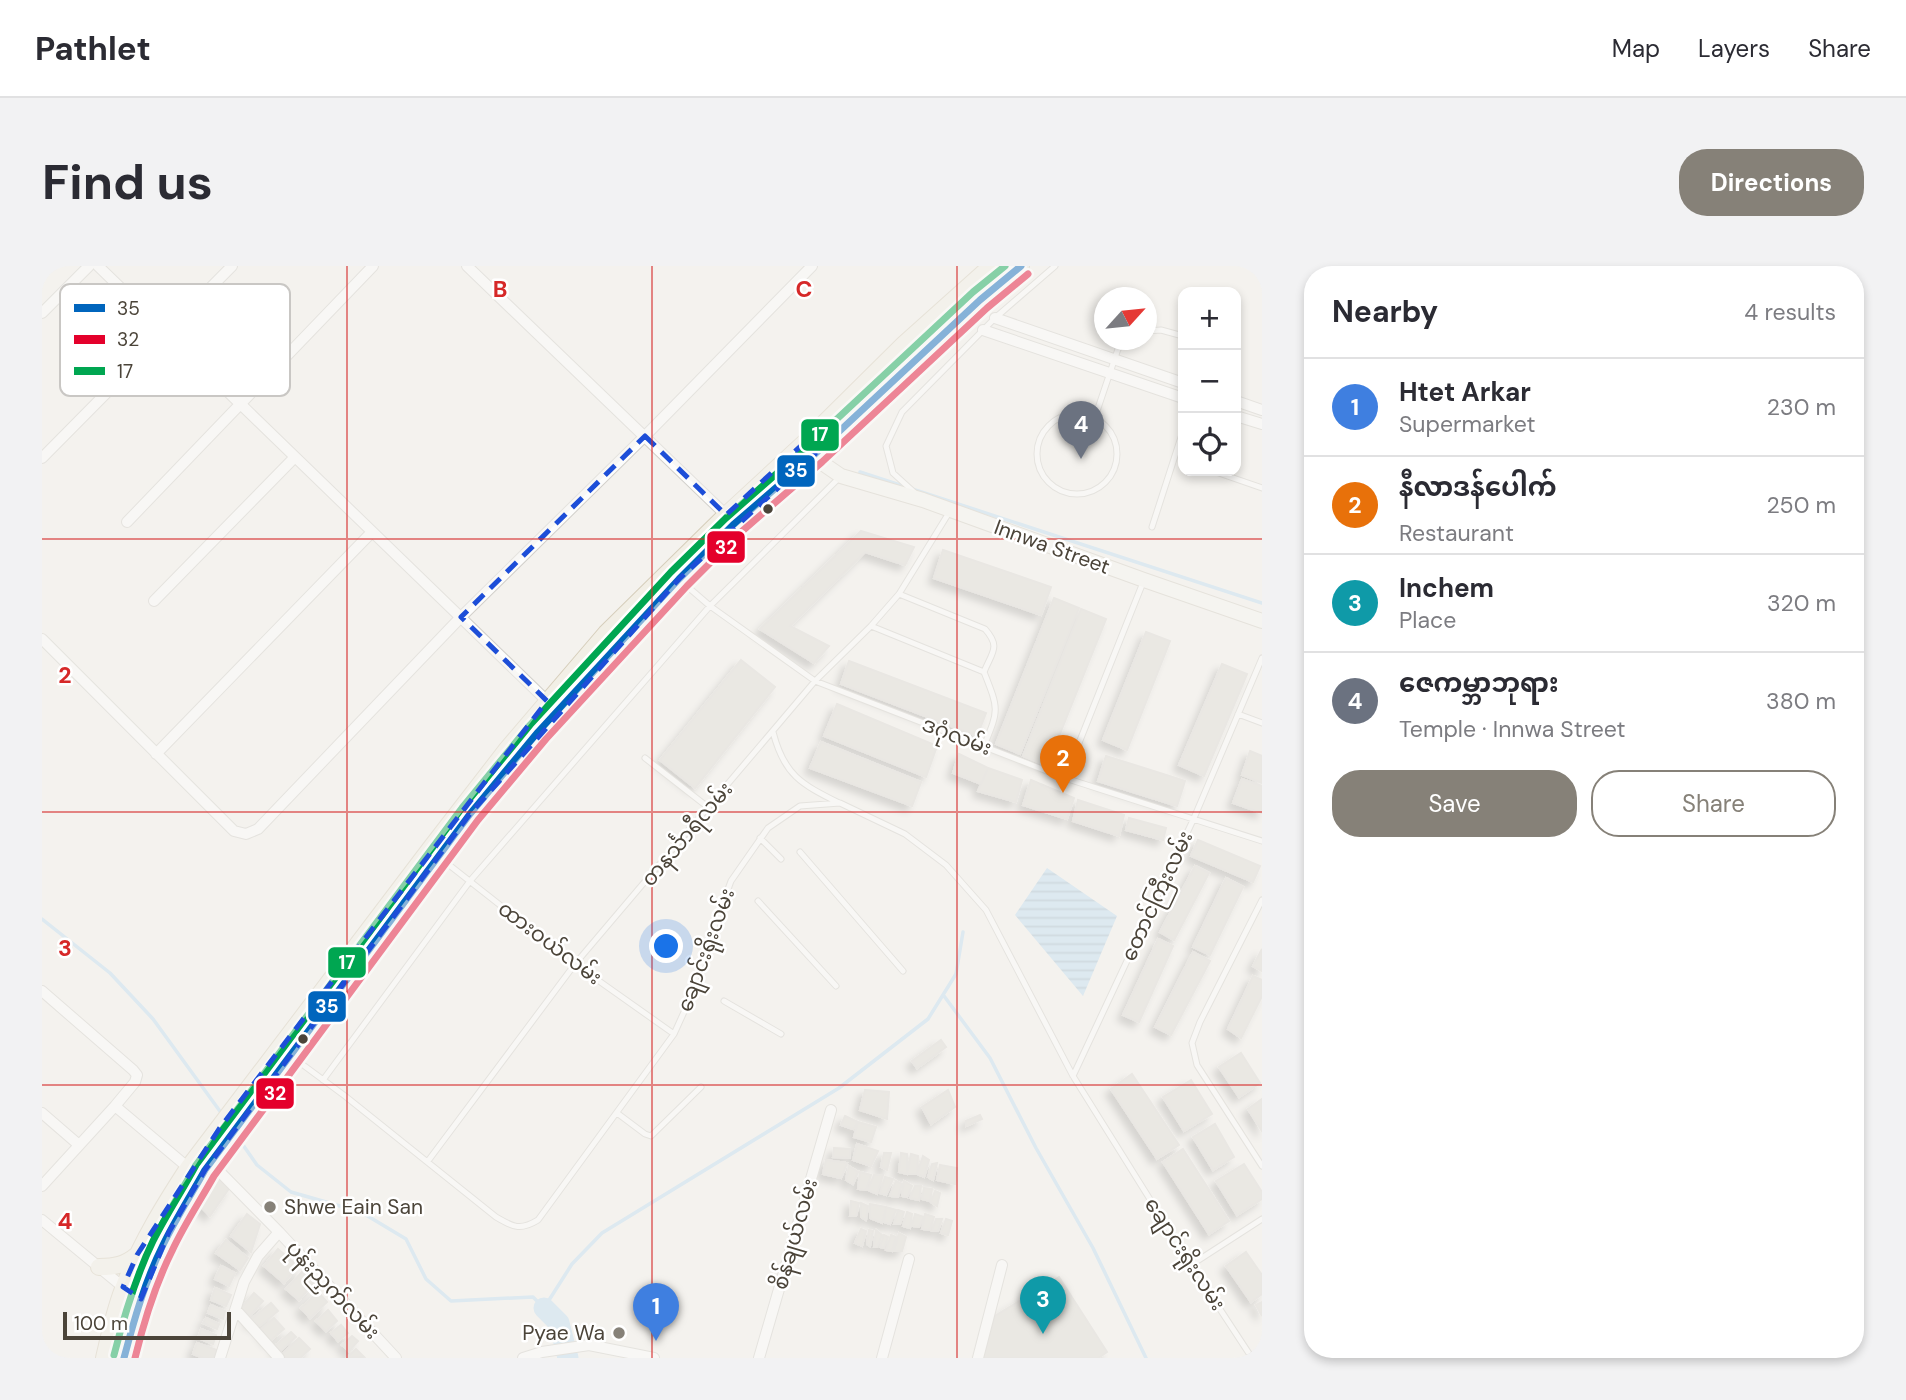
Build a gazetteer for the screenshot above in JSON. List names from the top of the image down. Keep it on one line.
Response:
{"streets":{"street":["Innwa Street","စိန်ချယ်လမ်း","ပုန်းညှက်လမ်း"],"lane":["ဒဂုံလမ်း","တနင်္သာရီလမ်း","တောင်ကြီးလမ်း","ထားဝယ်လမ်း","ချောင်းရိုးလမ်း"]},"crossings":[["Innwa Street","တနင်္သာရီလမ်း"],["ဒဂုံလမ်း","တနင်္သာရီလမ်း"],["ဒဂုံလမ်း","တောင်ကြီးလမ်း"],["တနင်္သာရီလမ်း","ထားဝယ်လမ်း"],["တနင်္သာရီလမ်း","ချောင်းရိုးလမ်း"],["တောင်ကြီးလမ်း","ချောင်းရိုးလမ်း"],["ထားဝယ်လမ်း","ချောင်းရိုးလမ်း"]],"places":["Shwe Eain San","Pyae Wa"],"lines":["transit line 35","transit line 17","transit line 32"],"legend":["35","32","17"],"scale_bar":"100 m","north":"top right","page":{"header":"Pathlet","nav":["Map","Layers","Share"],"buttons":["Directions",["Save","Share"]],"title":"Find us","heading":["Nearby","4 results"],"map_buttons":["+","−"],"list":[{"mark":"1","name":"Htet Arkar","note":"Supermarket","value":"230 m"},{"mark":"2","name":"နီလာဒန်ပေါက်","note":"Restaurant","value":"250 m"},{"mark":"3","name":"Inchem","note":"Place","value":"320 m"},{"mark":"4","name":"ဇေကမ္ဘာဘုရား","note":"Temple · Innwa Street","value":"380 m"}],"pins":["4","2","3","1"],"scale":"100 m"},"grid":{"columns":["B","C"],"rows":["2","3","4"]}}
